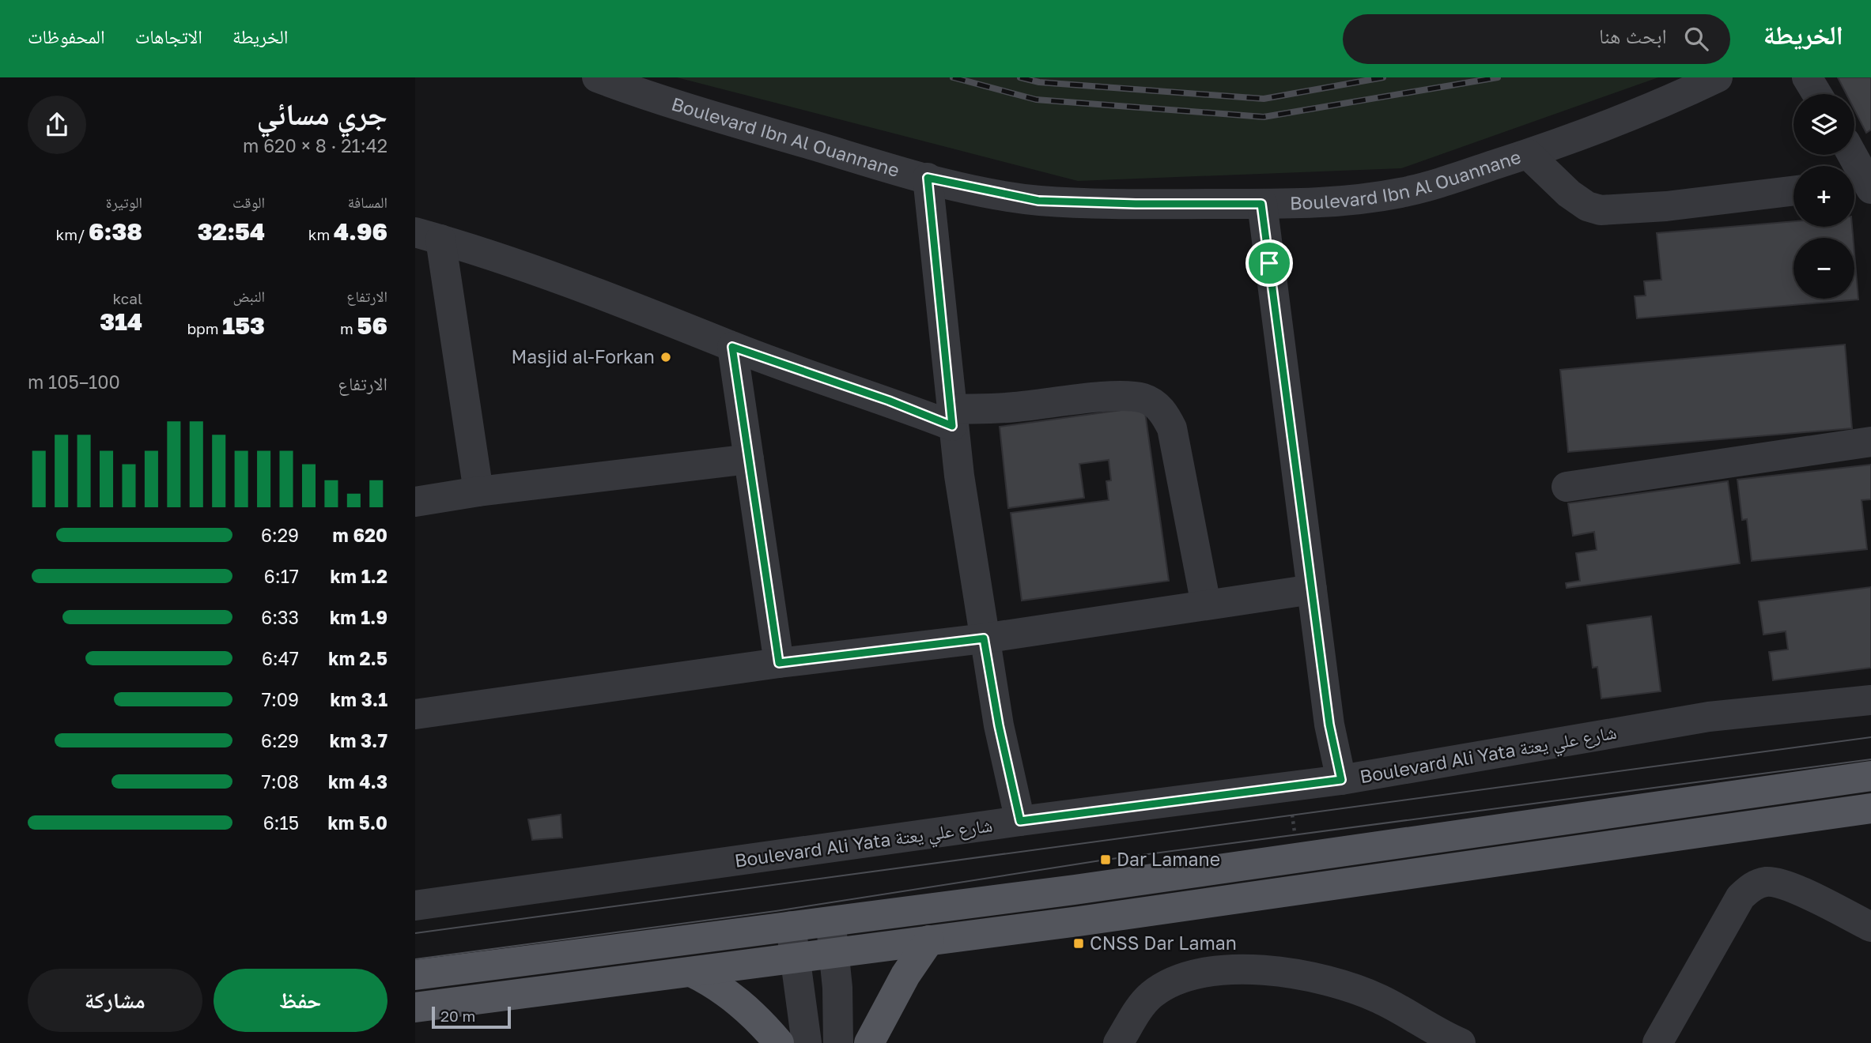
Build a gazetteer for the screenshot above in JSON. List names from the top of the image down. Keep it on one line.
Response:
{"streets":{"street":["Boulevard Ibn Al Ouannane","Boulevard Ali Yata شارع علي يعتة"]},"places":{"other":["Masjid al-Forkan"],"transit":["Dar Lamane","CNSS Dar Laman"]},"scale_bar":"20 m","page":{"header":"الخريطة","search":"ابحث هنا","nav":["الخريطة","الاتجاهات","المحفوظات"],"heading":["جري مسائي","21:42 · 8 × 620 m"],"map_buttons":["+","−"],"stats":[["المسافة","4.96 km"],["الوقت","32:54"],["الوتيرة","6:38 /km"],["الارتفاع","56 m"],["النبض","153 bpm"],["kcal","314"]],"chart":["الارتفاع","100–105 m"],"list":[{"name":"620 m","note":"6:29"},{"name":"1.2 km","note":"6:17"},{"name":"1.9 km","note":"6:33"},{"name":"2.5 km","note":"6:47"},{"name":"3.1 km","note":"7:09"},{"name":"3.7 km","note":"6:29"},{"name":"4.3 km","note":"7:08"},{"name":"5.0 km","note":"6:15"}],"buttons":["حفظ","مشاركة"],"scale":"20 m"}}
